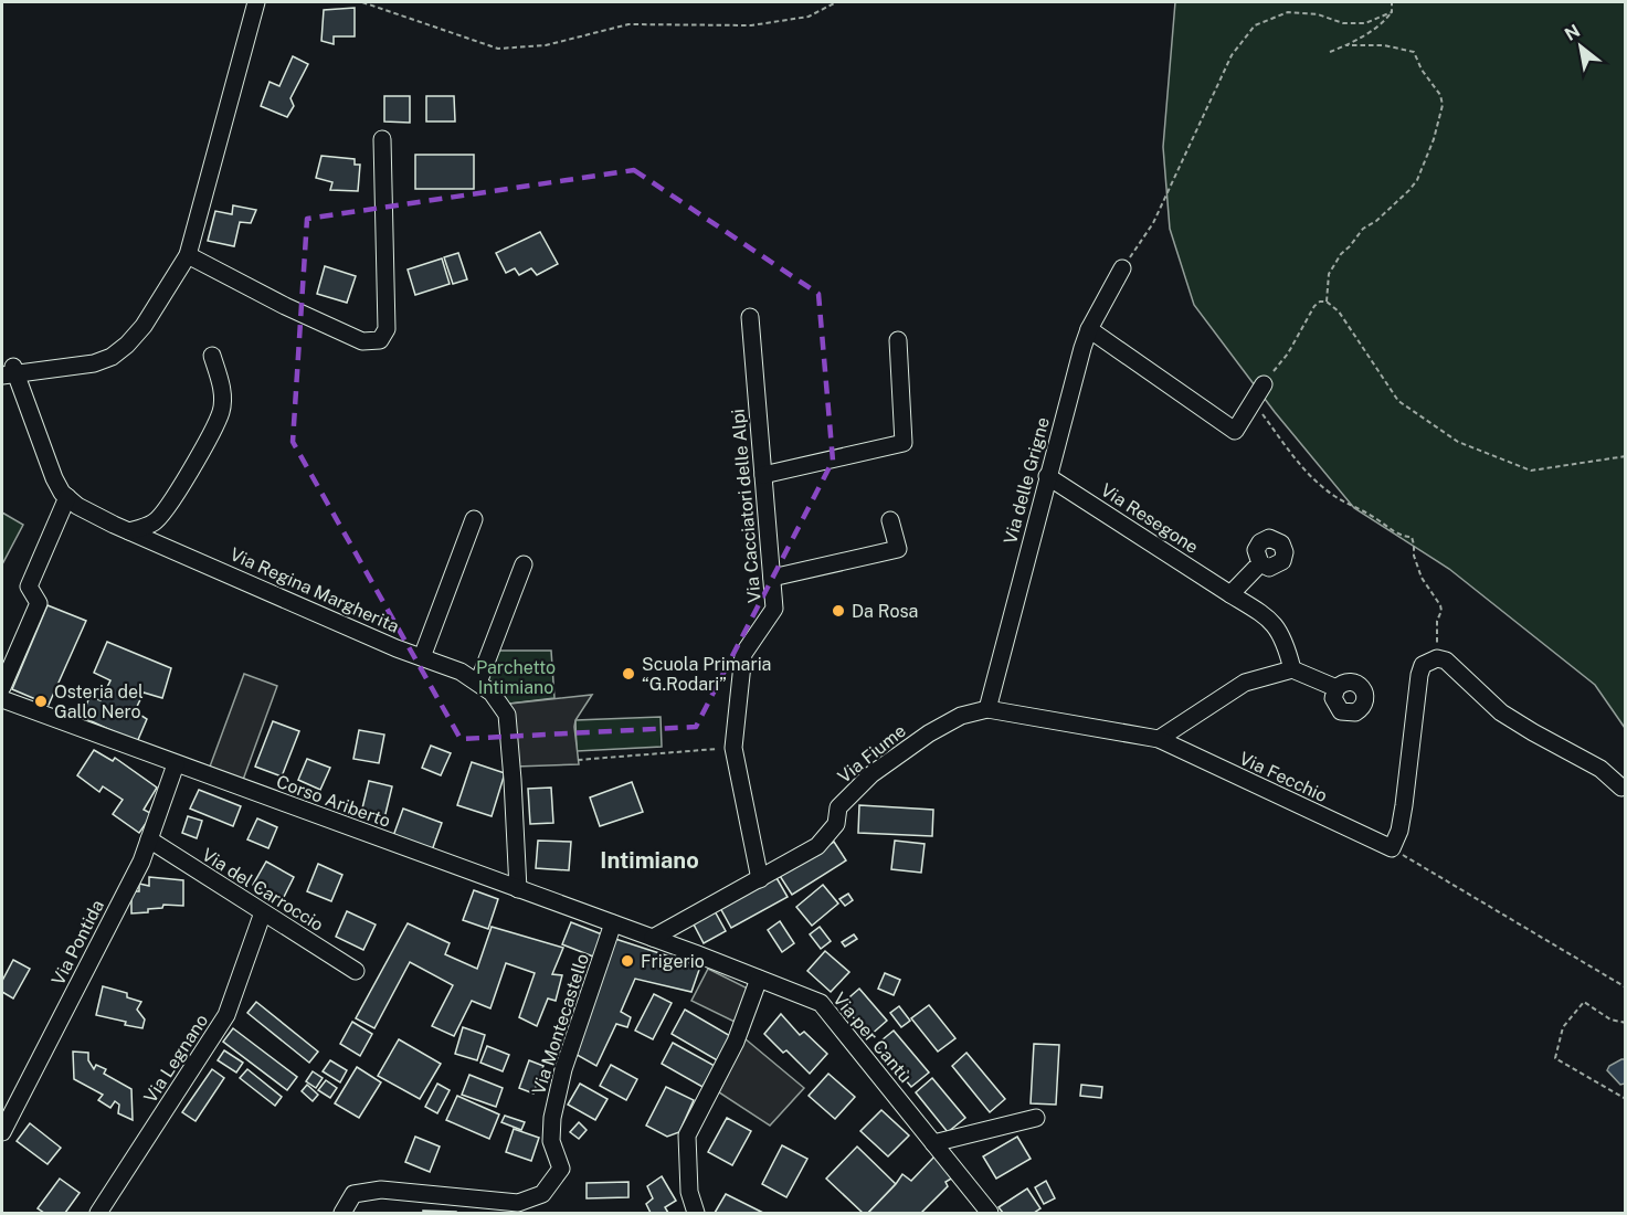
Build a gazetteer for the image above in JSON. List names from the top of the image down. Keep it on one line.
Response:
{"streets":{"street":["Via delle Grigne","Via Cacciatori delle Alpi","Via Resegone","Via Regina Margherita","Via Fiume","Via Fecchio","Corso Ariberto","Via del Carroccio","Via Pontida","Via Montecastello","Via per Cantù","Via Legnano"]},"crossings":[["Via delle Grigne","Via Resegone"],["Via delle Grigne","Via Fiume"],["Via Cacciatori delle Alpi","Via Fiume"],["Via Regina Margherita","Corso Ariberto"],["Via Fiume","Via Fecchio"],["Via Fiume","Corso Ariberto"],["Via Fiume","Via per Cantù"],["Corso Ariberto","Via Pontida"],["Corso Ariberto","Via Montecastello"],["Corso Ariberto","Via per Cantù"],["Via del Carroccio","Via Pontida"],["Via del Carroccio","Via Legnano"]],"districts":["Intimiano"],"parks":["Parchetto Intimiano"],"places":["Da Rosa","Scuola Primaria “G.Rodari”","Osteria del Gallo Nero","Frigerio"],"north":"top left"}
